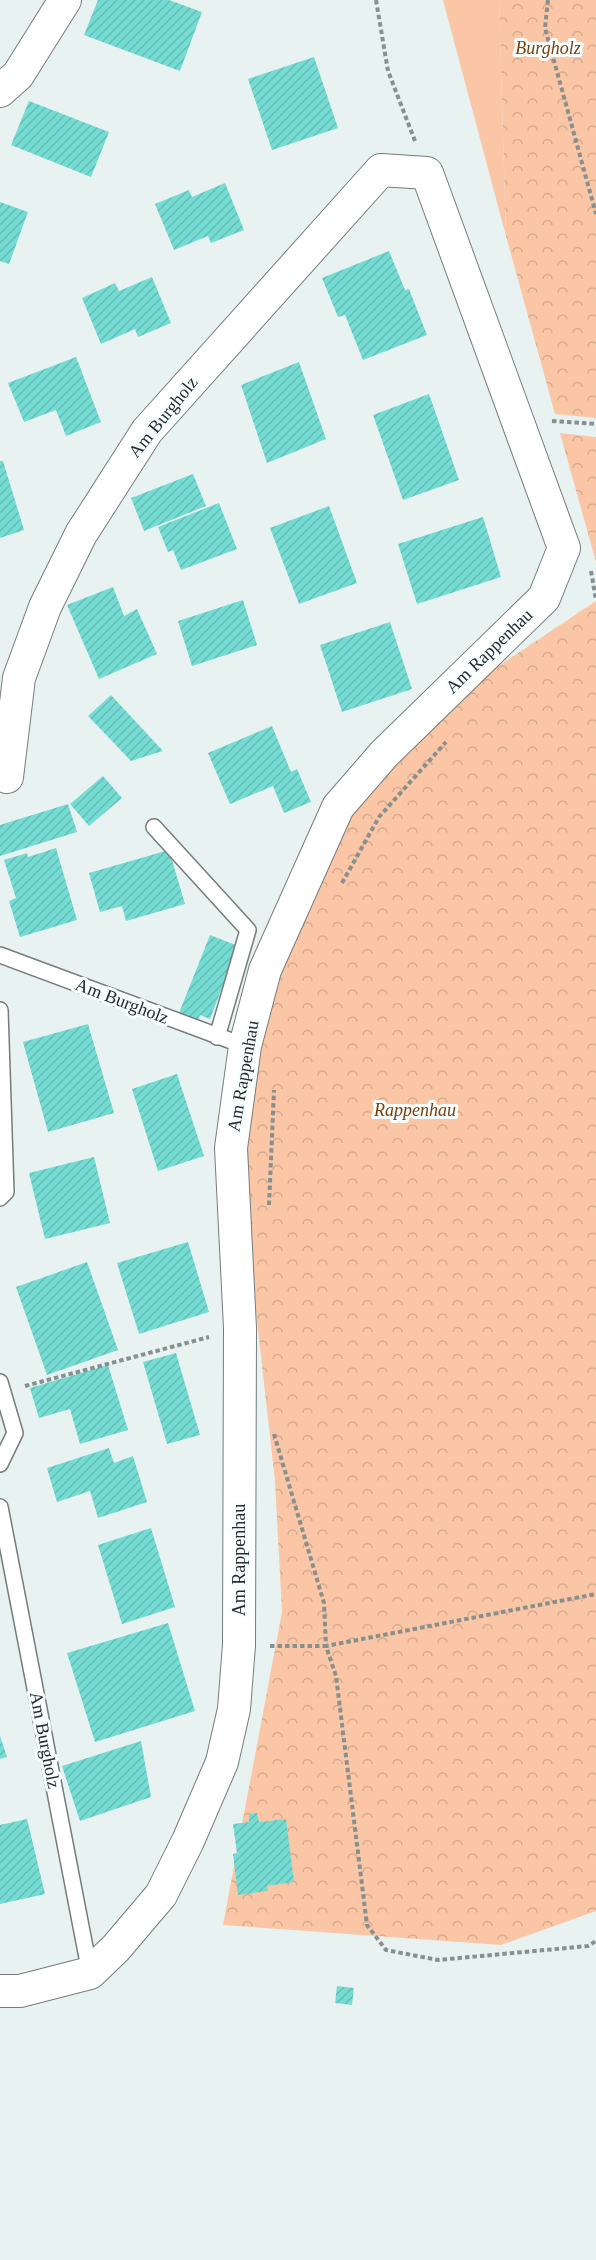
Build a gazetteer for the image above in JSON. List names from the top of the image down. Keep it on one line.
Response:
{"streets":{"street":["Am Burgholz","Am Rappenhau"]},"crossings":[["Am Burgholz","Am Rappenhau"]],"parks":["Burgholz","Rappenhau"]}
